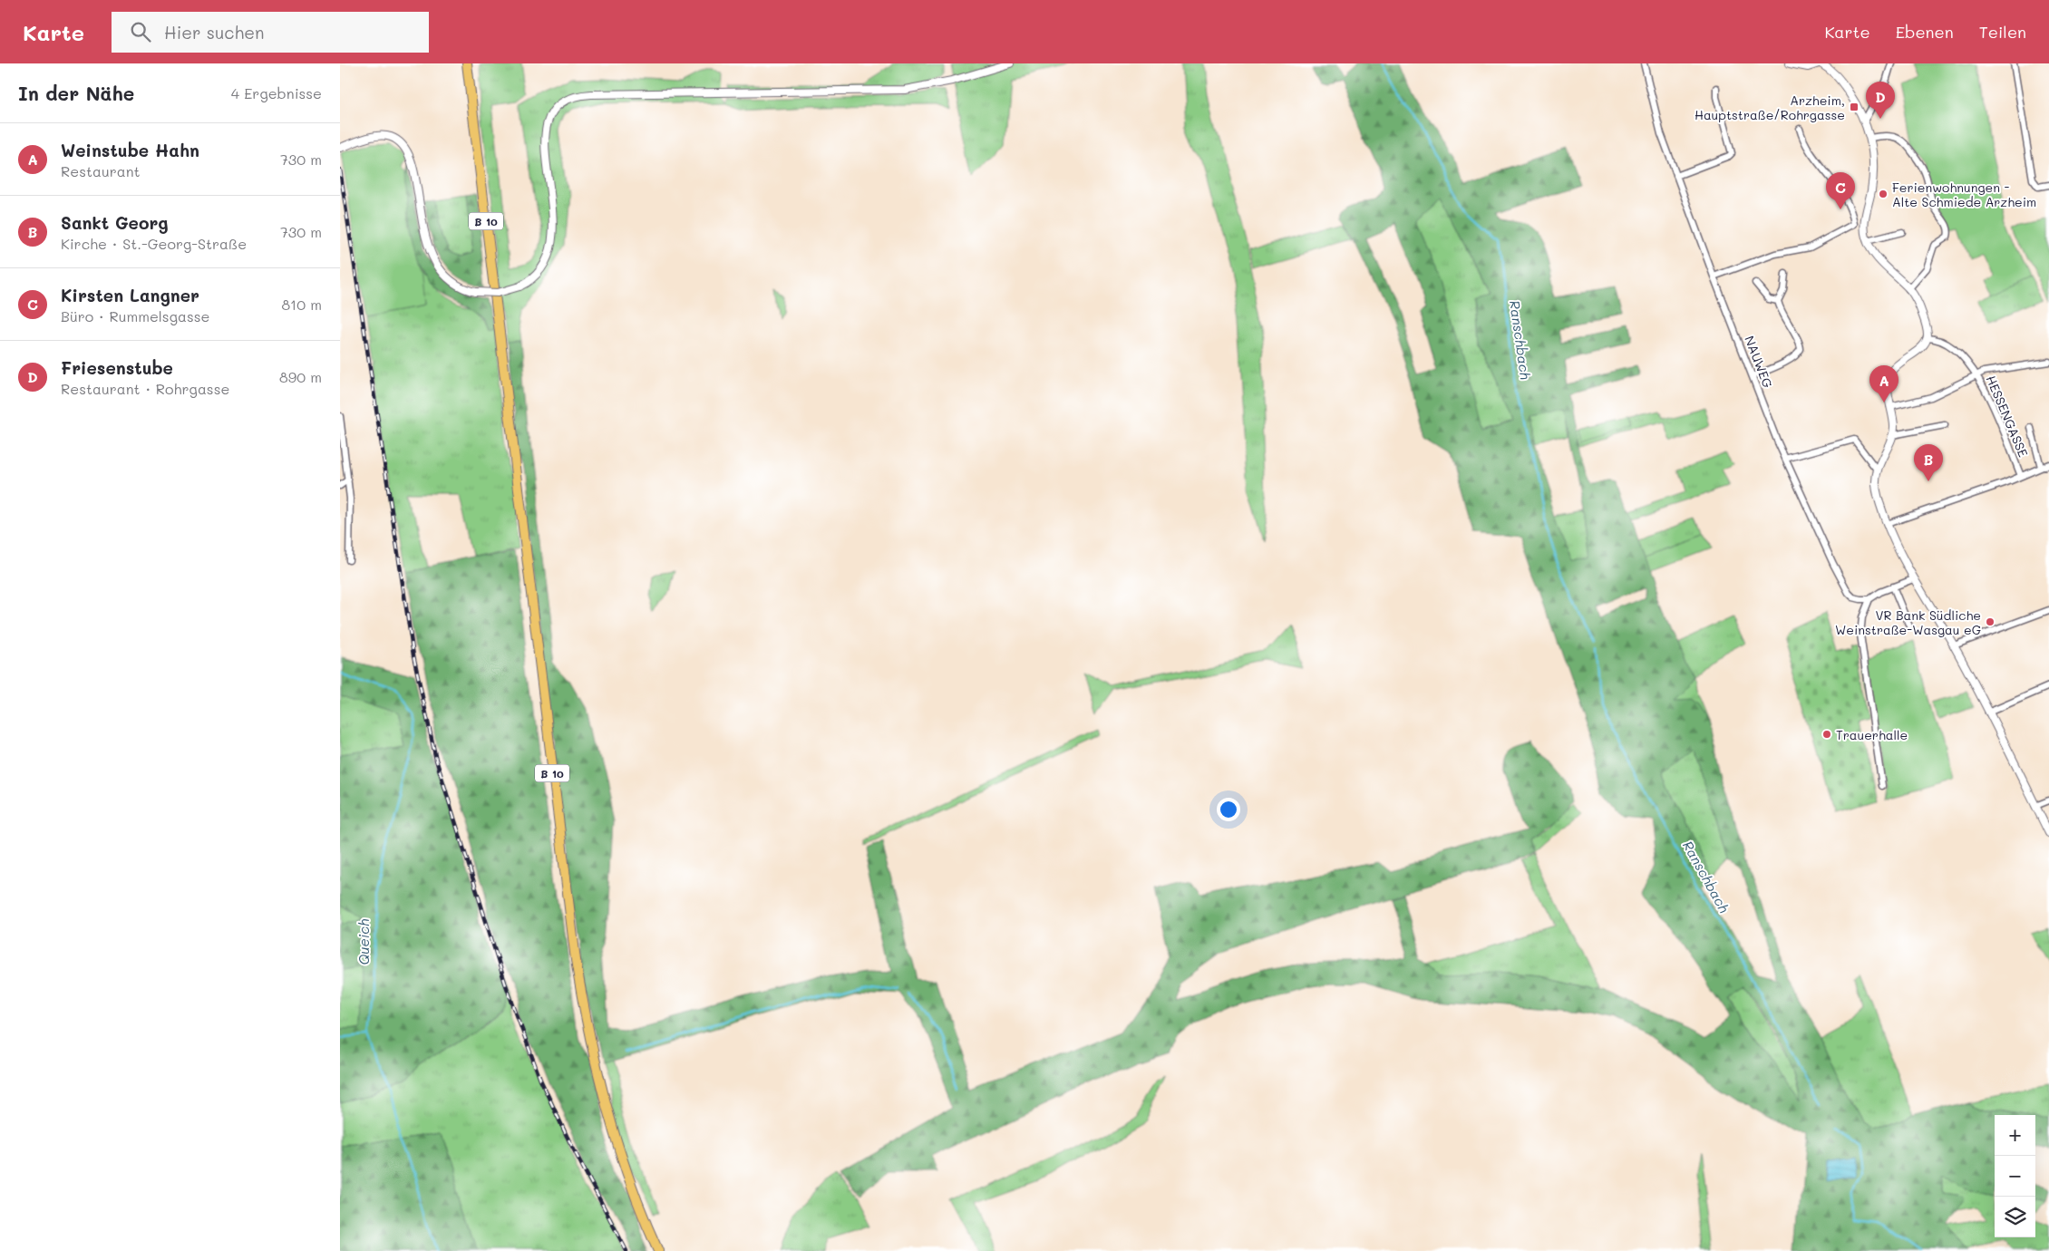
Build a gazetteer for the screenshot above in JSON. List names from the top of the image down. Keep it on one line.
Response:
{"streets":{"highway":["B 10"],"street":["NAUWEG","HESSENGASSE"]},"water":["Ranschbach","Queich"],"places":{"transit":["Arzheim, Hauptstraße/Rohrgasse"],"other":["Ferienwohnungen - Alte Schmiede Arzheim","VR Bank Südliche Weinstraße-Wasgau eG","Trauerhalle"]},"page":{"header":"Karte","search":"Hier suchen","nav":["Karte","Ebenen","Teilen"],"heading":["In der Nähe","4 Ergebnisse"],"pins":["D","C","A","B"],"list":[{"mark":"A","name":"Weinstube Hahn","note":"Restaurant","value":"730 m"},{"mark":"B","name":"Sankt Georg","note":"Kirche · St.-Georg-Straße","value":"730 m"},{"mark":"C","name":"Kirsten Langner","note":"Büro · Rummelsgasse","value":"810 m"},{"mark":"D","name":"Friesenstube","note":"Restaurant · Rohrgasse","value":"890 m"}],"map_buttons":["+","−"]}}
